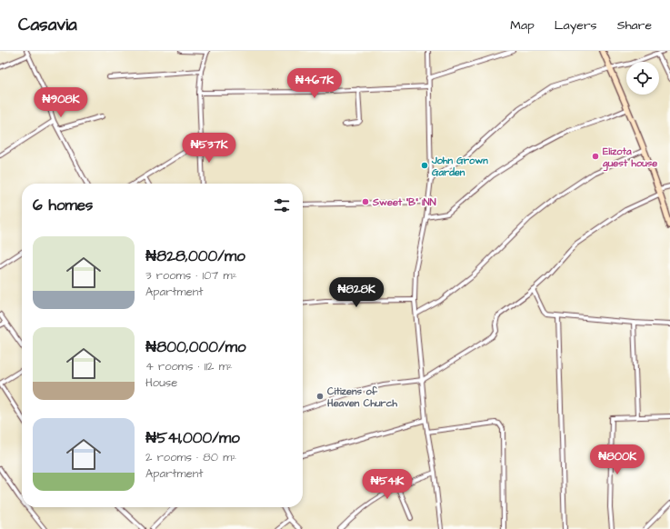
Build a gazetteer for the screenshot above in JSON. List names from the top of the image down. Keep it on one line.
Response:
{"places":["Elizota guest house","John Grown Garden","Sweet \"B\" INN","Citizens of Heaven Church"],"page":{"header":"Casavia","nav":["Map","Layers","Share"],"price":["₦467K","₦908K","₦537K","₦828K","₦800K","₦541K"],"heading":"6 homes","list":[{"name":"₦828,000/mo","note":"3 rooms · 107 m² · Apartment"},{"name":"₦800,000/mo","note":"4 rooms · 112 m² · House"},{"name":"₦541,000/mo","note":"2 rooms · 80 m² · Apartment"}]}}
